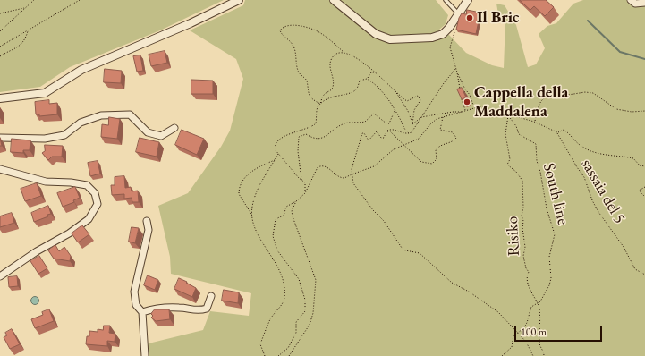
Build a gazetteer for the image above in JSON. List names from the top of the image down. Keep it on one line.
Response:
{"streets":{"path":["sassaia del 5","South line","Risiko"]},"crossings":[["South line","Risiko"]],"places":["Il Bric","Cappella della Maddalena"],"scale_bar":"100 m"}
